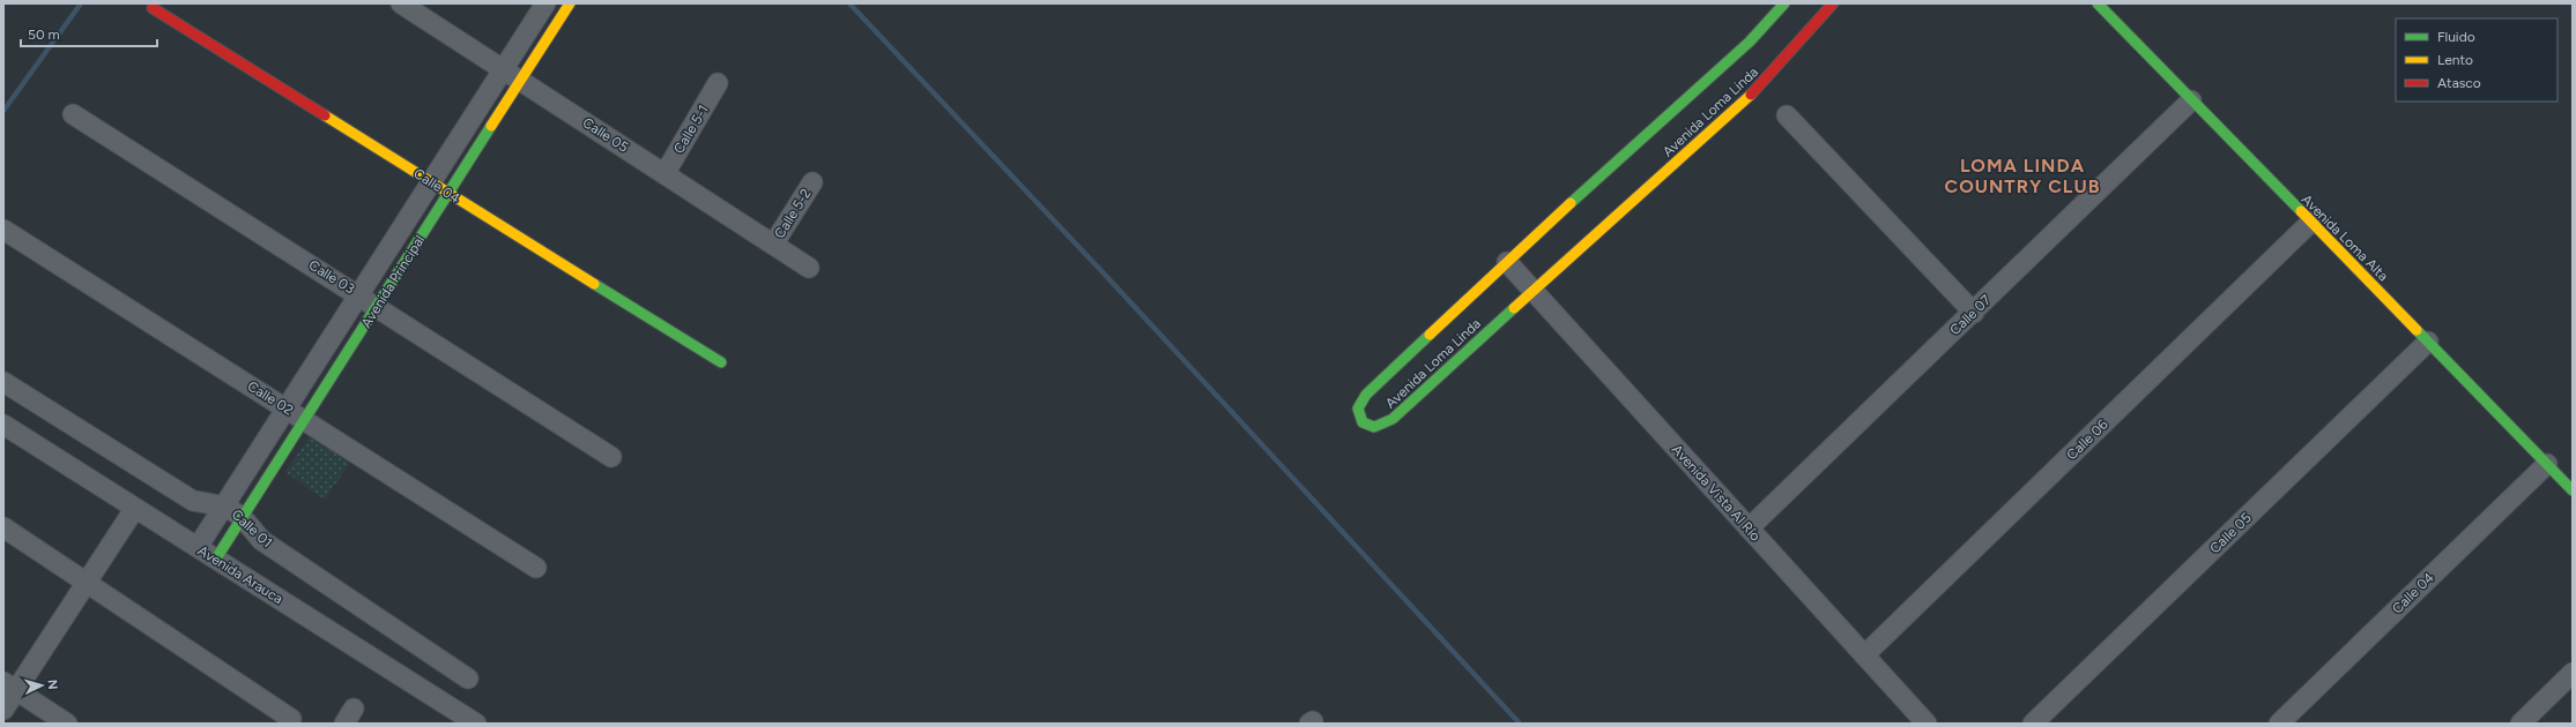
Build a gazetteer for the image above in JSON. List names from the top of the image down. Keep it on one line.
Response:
{"streets":{"street":["Avenida Loma Linda","Calle 5-1","Calle 05","Calle 04","Calle 5-2","Avenida Loma Alta","Calle 03","Avenida Principal","Calle 07","Calle 02","Calle 06","Avenida Vista Al Río","Calle 01","Avenida Arauca"]},"crossings":[["Avenida Loma Linda","Avenida Vista Al Río"],["Calle 5-1","Calle 05"],["Calle 05","Calle 5-2"],["Calle 05","Avenida Loma Alta"],["Calle 05","Avenida Principal"],["Calle 04","Avenida Loma Alta"],["Calle 04","Avenida Principal"],["Avenida Loma Alta","Calle 07"],["Avenida Loma Alta","Calle 06"],["Calle 03","Avenida Principal"],["Avenida Principal","Calle 02"],["Avenida Principal","Calle 01"],["Avenida Principal","Avenida Arauca"],["Calle 07","Avenida Vista Al Río"],["Calle 06","Avenida Vista Al Río"]],"districts":["LOMA LINDA COUNTRY CLUB"],"legend":["Fluido","Lento","Atasco"],"scale_bar":"50 m","north":"right"}
